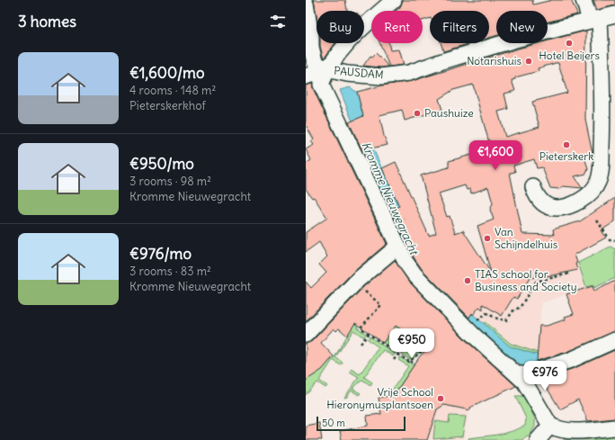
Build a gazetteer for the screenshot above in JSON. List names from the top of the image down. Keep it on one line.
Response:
{"streets":{"street":["PAUSDAM"]},"water":["Kromme Nieuwegracht"],"places":["Hotel Beijers","Notarishuis","Paushuize","Pieterskerk","Van Schijndelhuis","TIAS school for Business and Society","Vrije School Hieronymusplantsoen"],"scale_bar":"50 m","page":{"heading":"3 homes","chip":["Buy","Rent","Filters","New"],"list":[{"name":"€1,600/mo","note":"4 rooms · 148 m² · Pieterskerkhof"},{"name":"€950/mo","note":"3 rooms · 98 m² · Kromme Nieuwegracht"},{"name":"€976/mo","note":"3 rooms · 83 m² · Kromme Nieuwegracht"}],"price":["€1,600","€950","€976"],"scale":"50 m"}}
